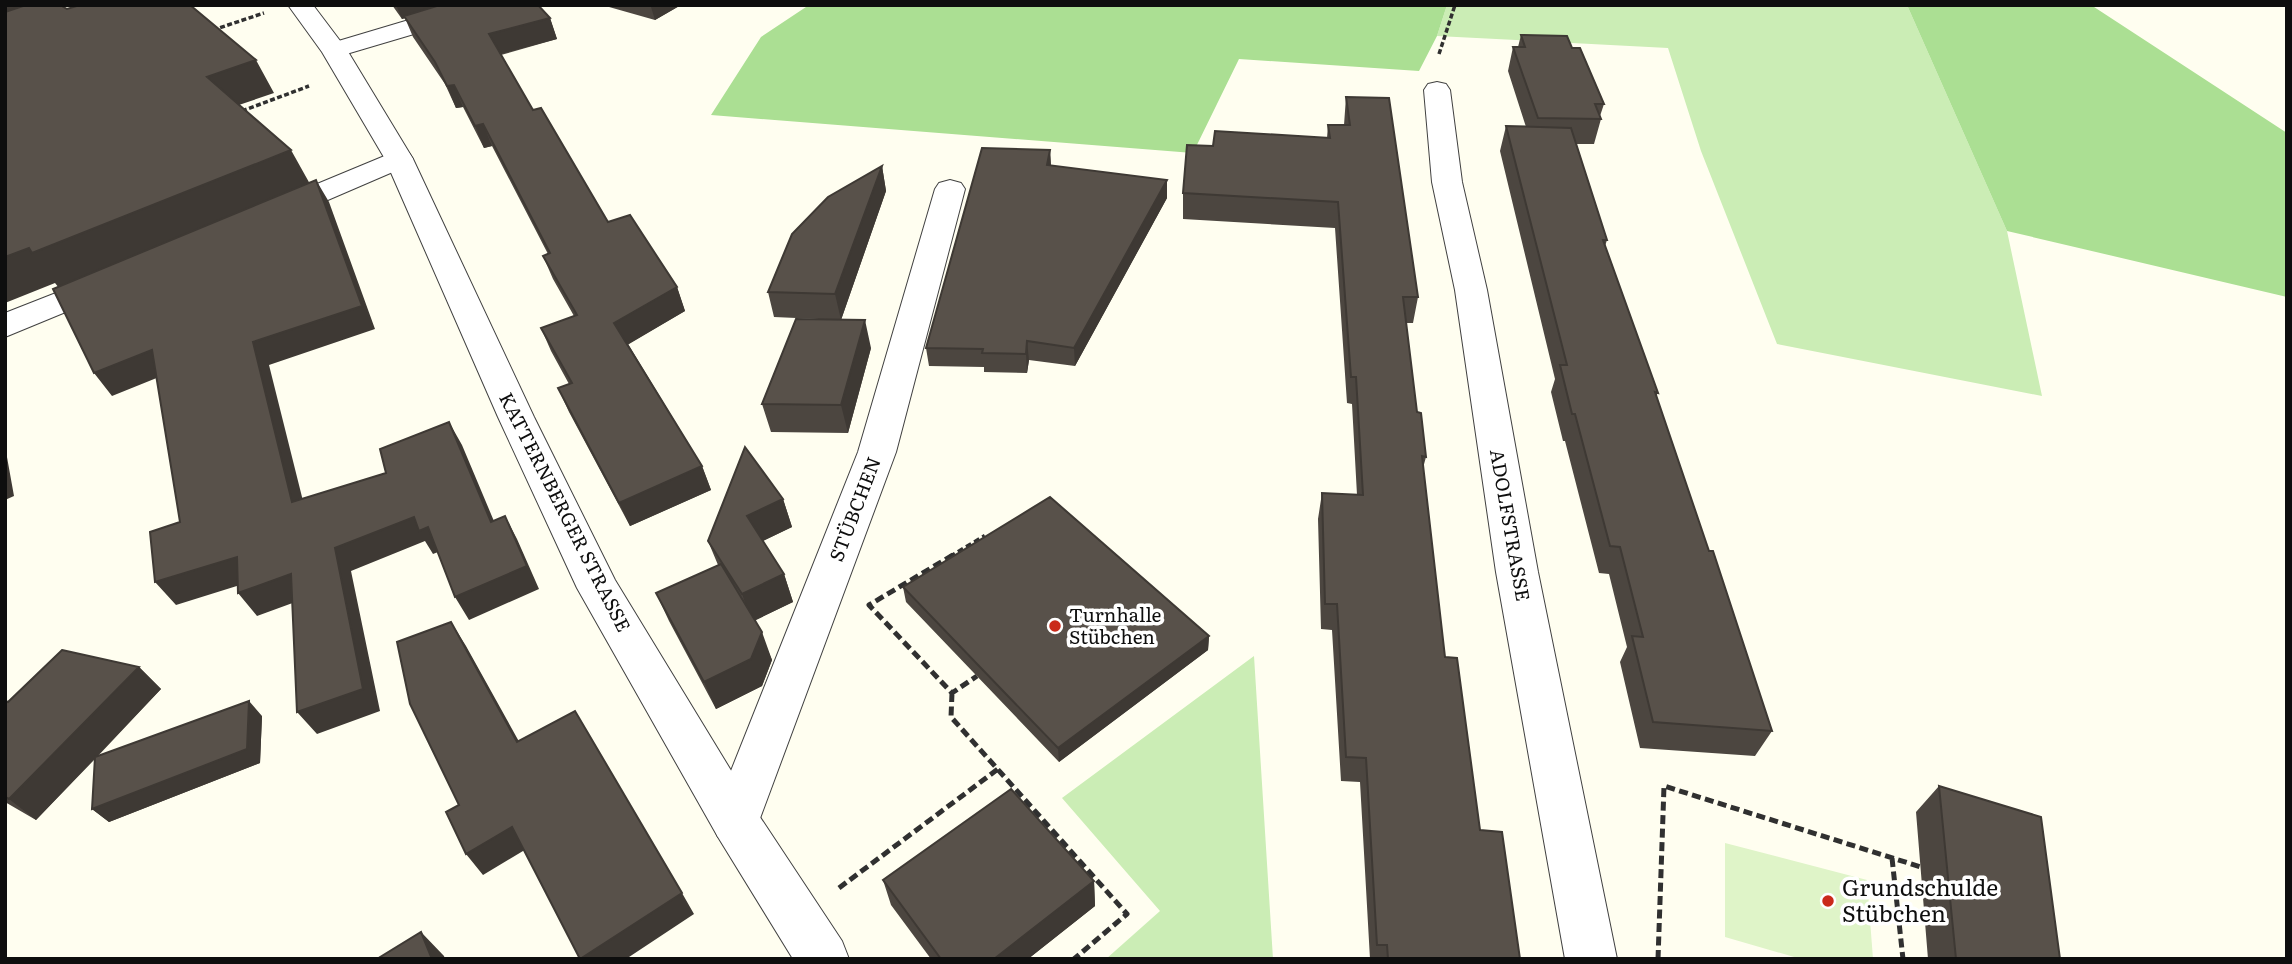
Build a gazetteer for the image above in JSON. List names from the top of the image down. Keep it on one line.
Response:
{"streets":{"street":["STÜBCHEN","KATTERNBERGER STRASSE","ADOLFSTRASSE"]},"crossings":[["STÜBCHEN","KATTERNBERGER STRASSE"]],"places":["Turnhalle Stübchen","Grundschulde Stübchen"]}
